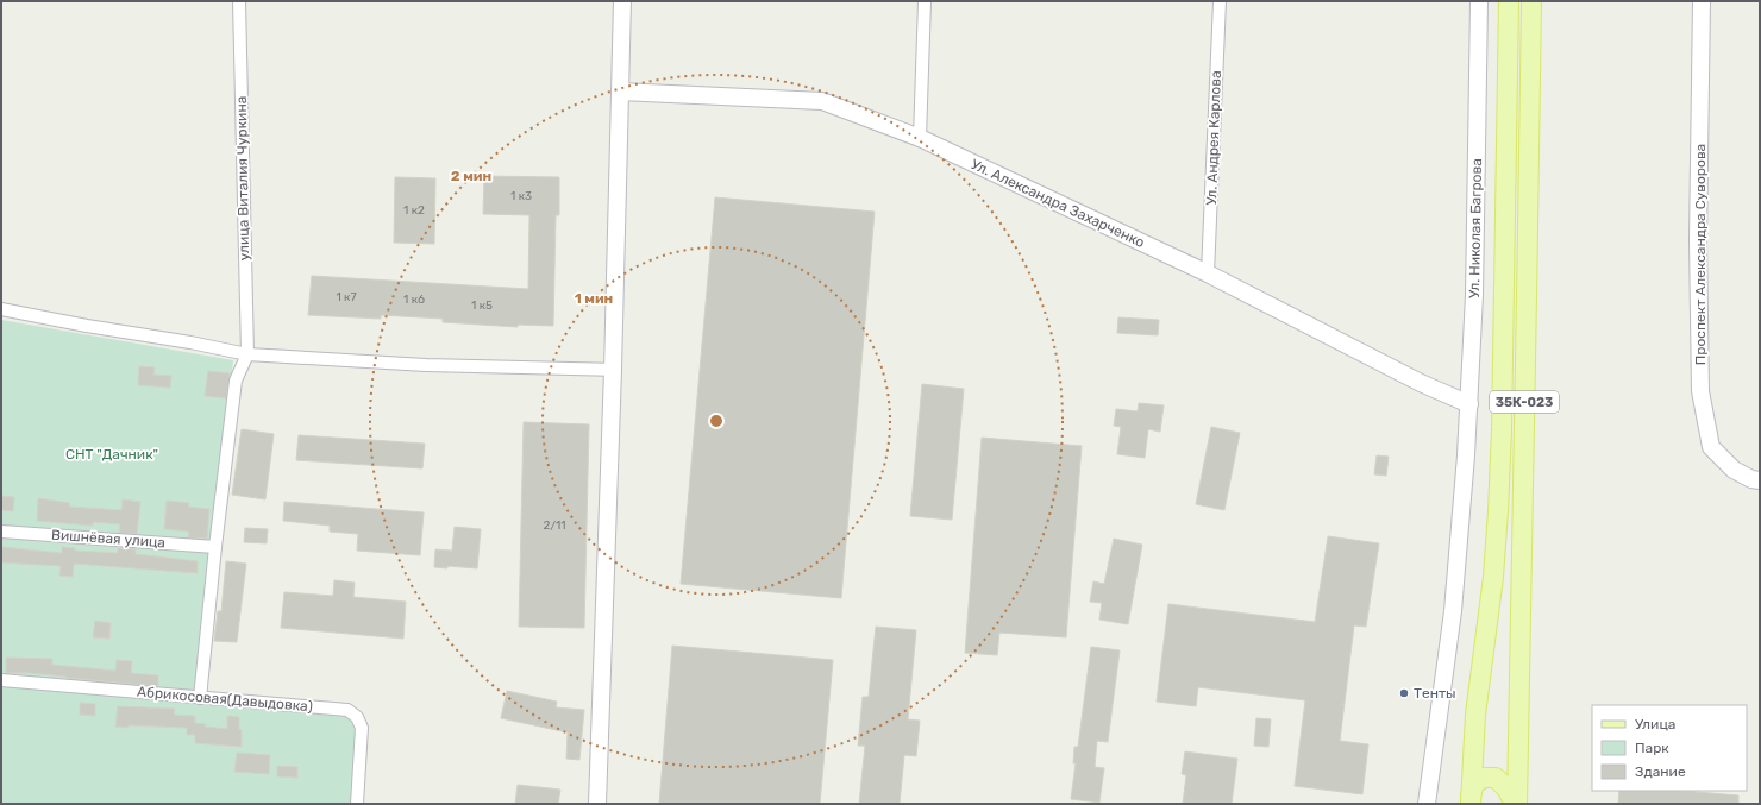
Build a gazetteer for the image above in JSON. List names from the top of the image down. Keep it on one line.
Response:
{"streets":{"main road":["35К-023"],"street":["Ул. Андрея Карлова","улица Виталия Чуркина","Ул. Александра Захарченко","Ул. Николая Багрова","Проспект Александра Суворова","Вишнёвая улица","Абрикосовая(Давыдовка)"]},"crossings":[["Ул. Андрея Карлова","Ул. Александра Захарченко"],["Ул. Александра Захарченко","Ул. Николая Багрова"]],"parks":["СНТ \"Дачник\""],"places":["Тенты"],"house_numbers":["1 к3","1 к2","1 к7","1 к6","1 к5","2/11"],"legend":["Улица","Парк","Здание"],"rings":["2 мин","1 мин"]}
